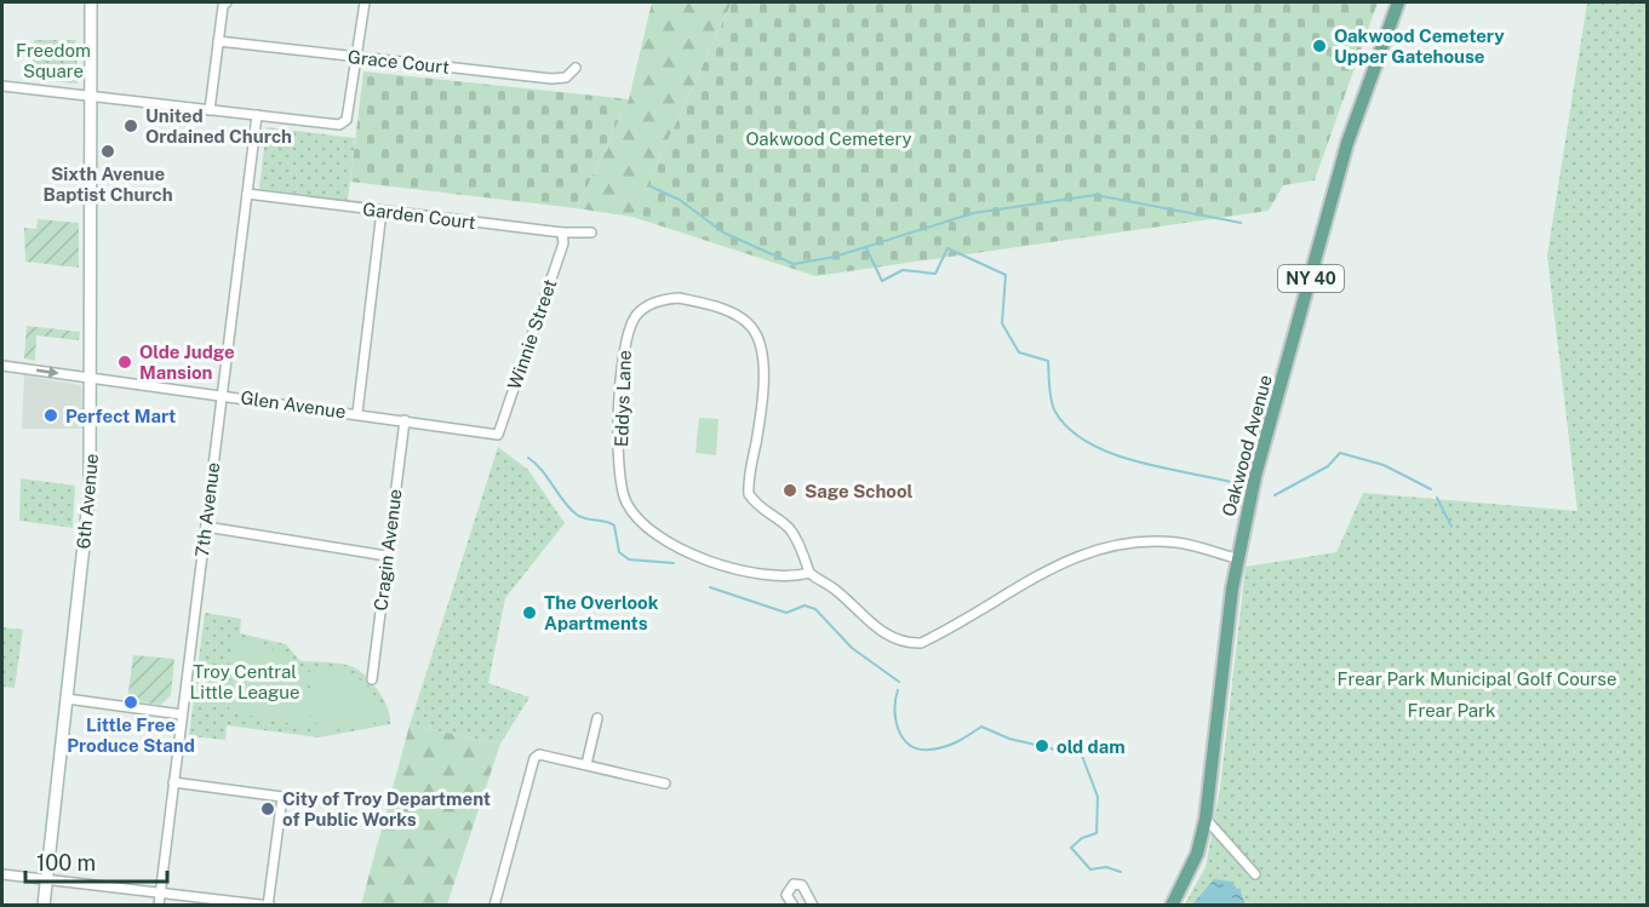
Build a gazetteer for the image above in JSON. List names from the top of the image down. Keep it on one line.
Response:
{"streets":{"main road":["NY 40","Oakwood Avenue"],"street":["Grace Court","Garden Court","Winnie Street","Eddys Lane","Glen Avenue","6th Avenue","7th Avenue","Cragin Avenue"]},"crossings":[["Garden Court","Winnie Street"],["Garden Court","7th Avenue"],["Winnie Street","Glen Avenue"],["Glen Avenue","6th Avenue"],["Glen Avenue","7th Avenue"],["Glen Avenue","Cragin Avenue"]],"parks":["Freedom Square","Oakwood Cemetery","Troy Central Little League","Frear Park Municipal Golf Course","Frear Park"],"places":["Oakwood Cemetery Upper Gatehouse","United Ordained Church","Sixth Avenue Baptist Church","Olde Judge Mansion","Perfect Mart","Sage School","The Overlook Apartments","Little Free Produce Stand","old dam","City of Troy Department of Public Works"],"scale_bar":"100 m"}
